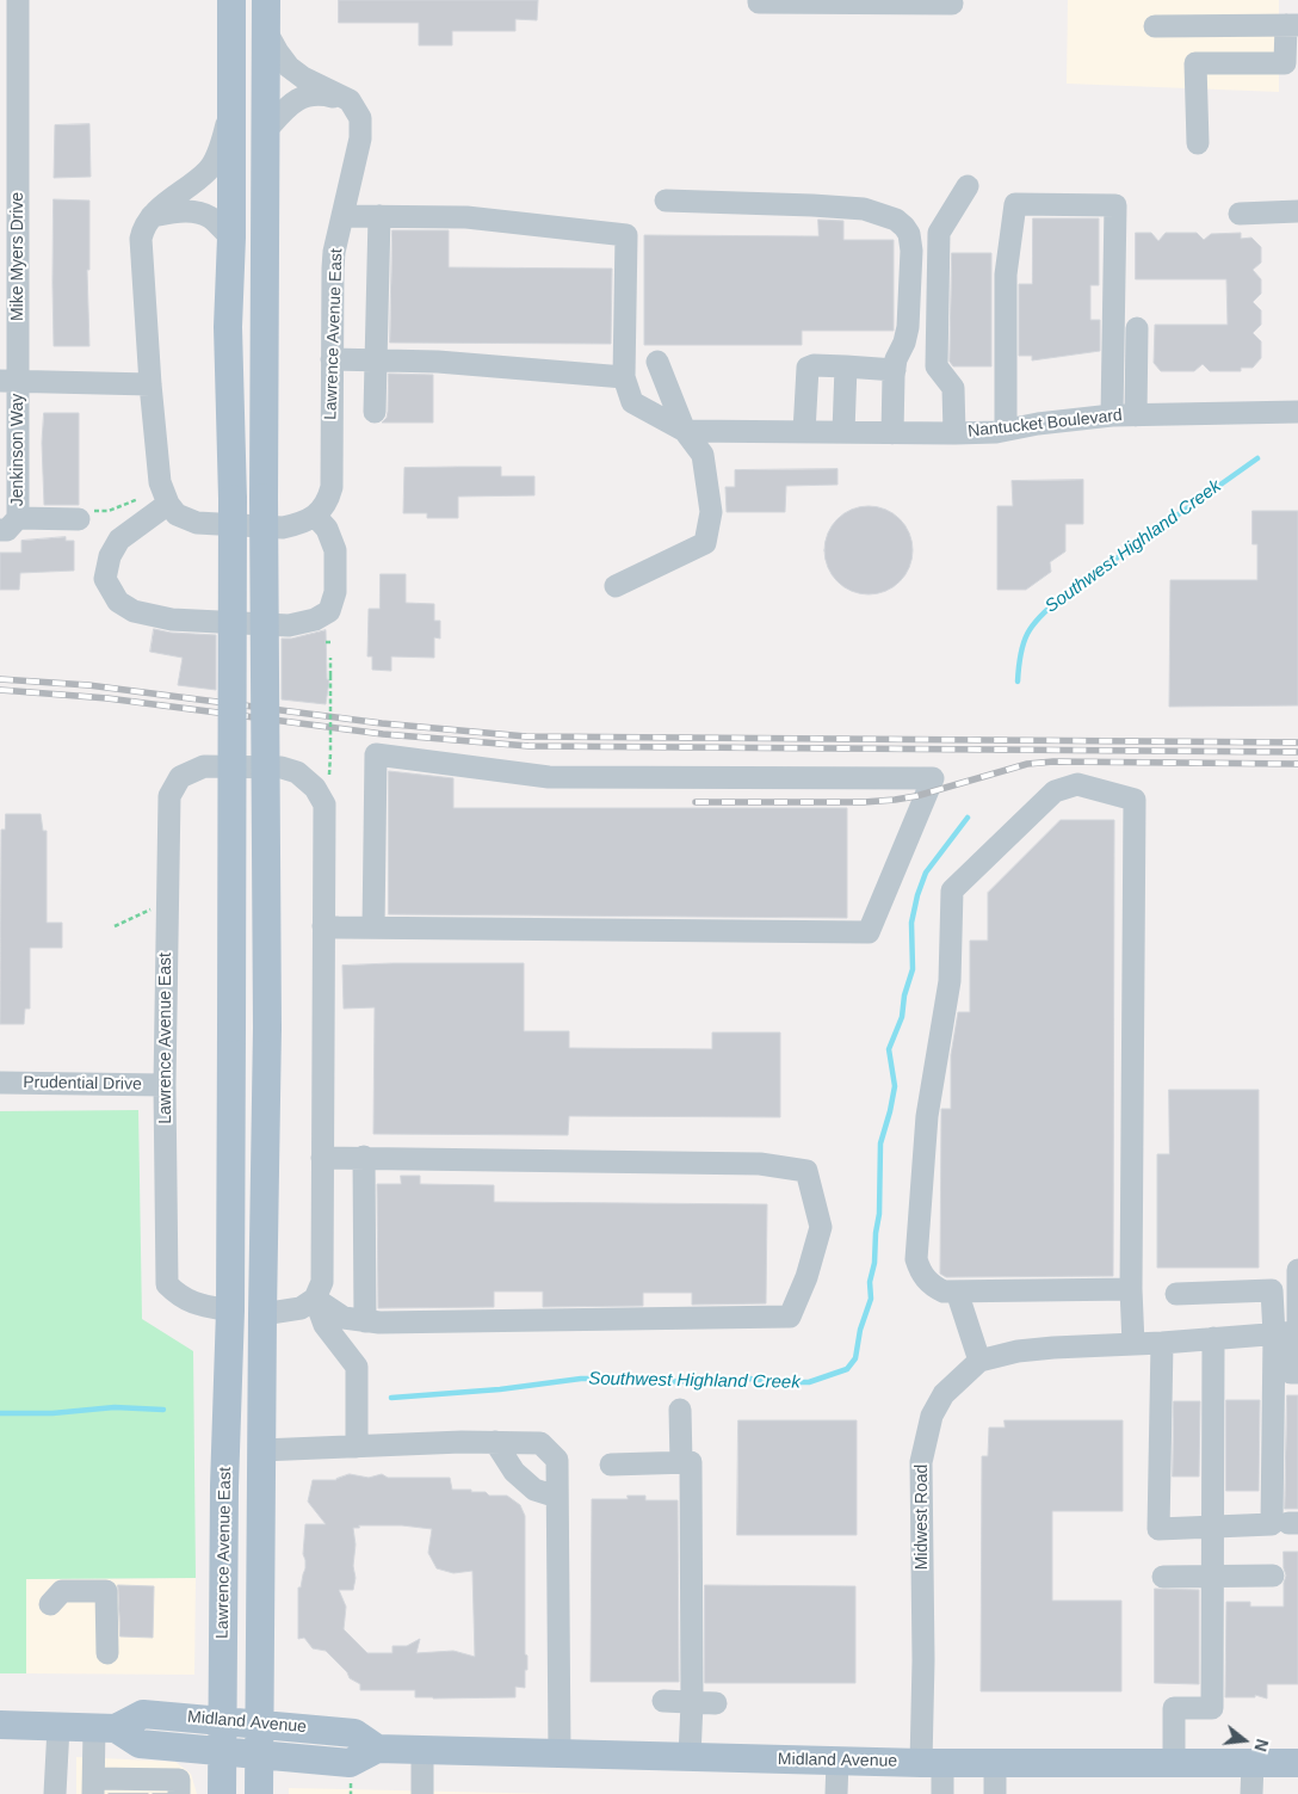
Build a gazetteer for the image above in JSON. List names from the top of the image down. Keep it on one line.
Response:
{"streets":{"main road":["Lawrence Avenue East","Midland Avenue"],"street":["Mike Myers Drive","Nantucket Boulevard","Jenkinson Way","Prudential Drive","Midwest Road"]},"crossings":[["Mike Myers Drive","Jenkinson Way"],["Lawrence Avenue East","Prudential Drive"],["Lawrence Avenue East","Midland Avenue"],["Midwest Road","Midland Avenue"]],"water":["Southwest Highland Creek"],"north":"right"}
